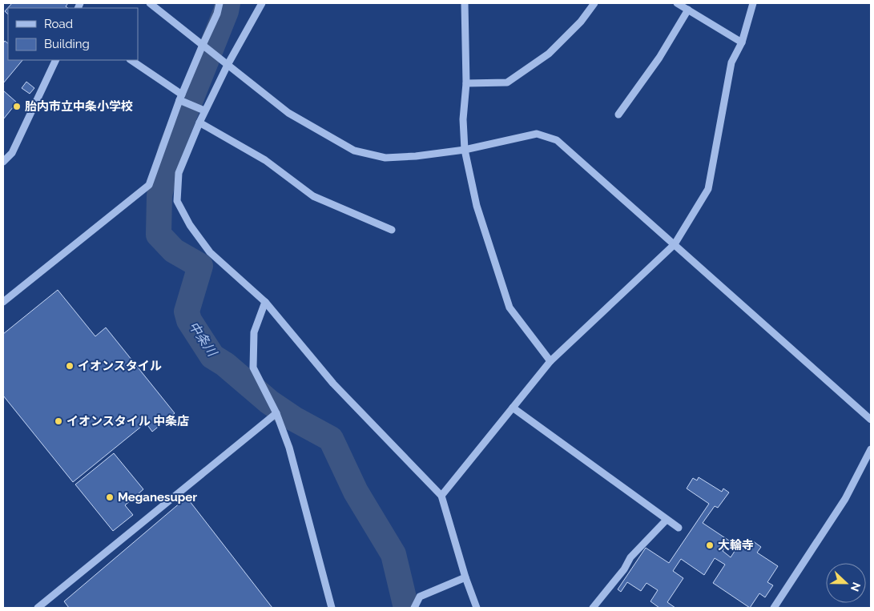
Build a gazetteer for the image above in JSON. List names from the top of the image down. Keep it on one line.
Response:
{"water":["中条川"],"places":["胎内市立中条小学校","イオンスタイル","イオンスタイル 中条店","Meganesuper","大輪寺"],"legend":["Road","Building"],"north":"right"}
